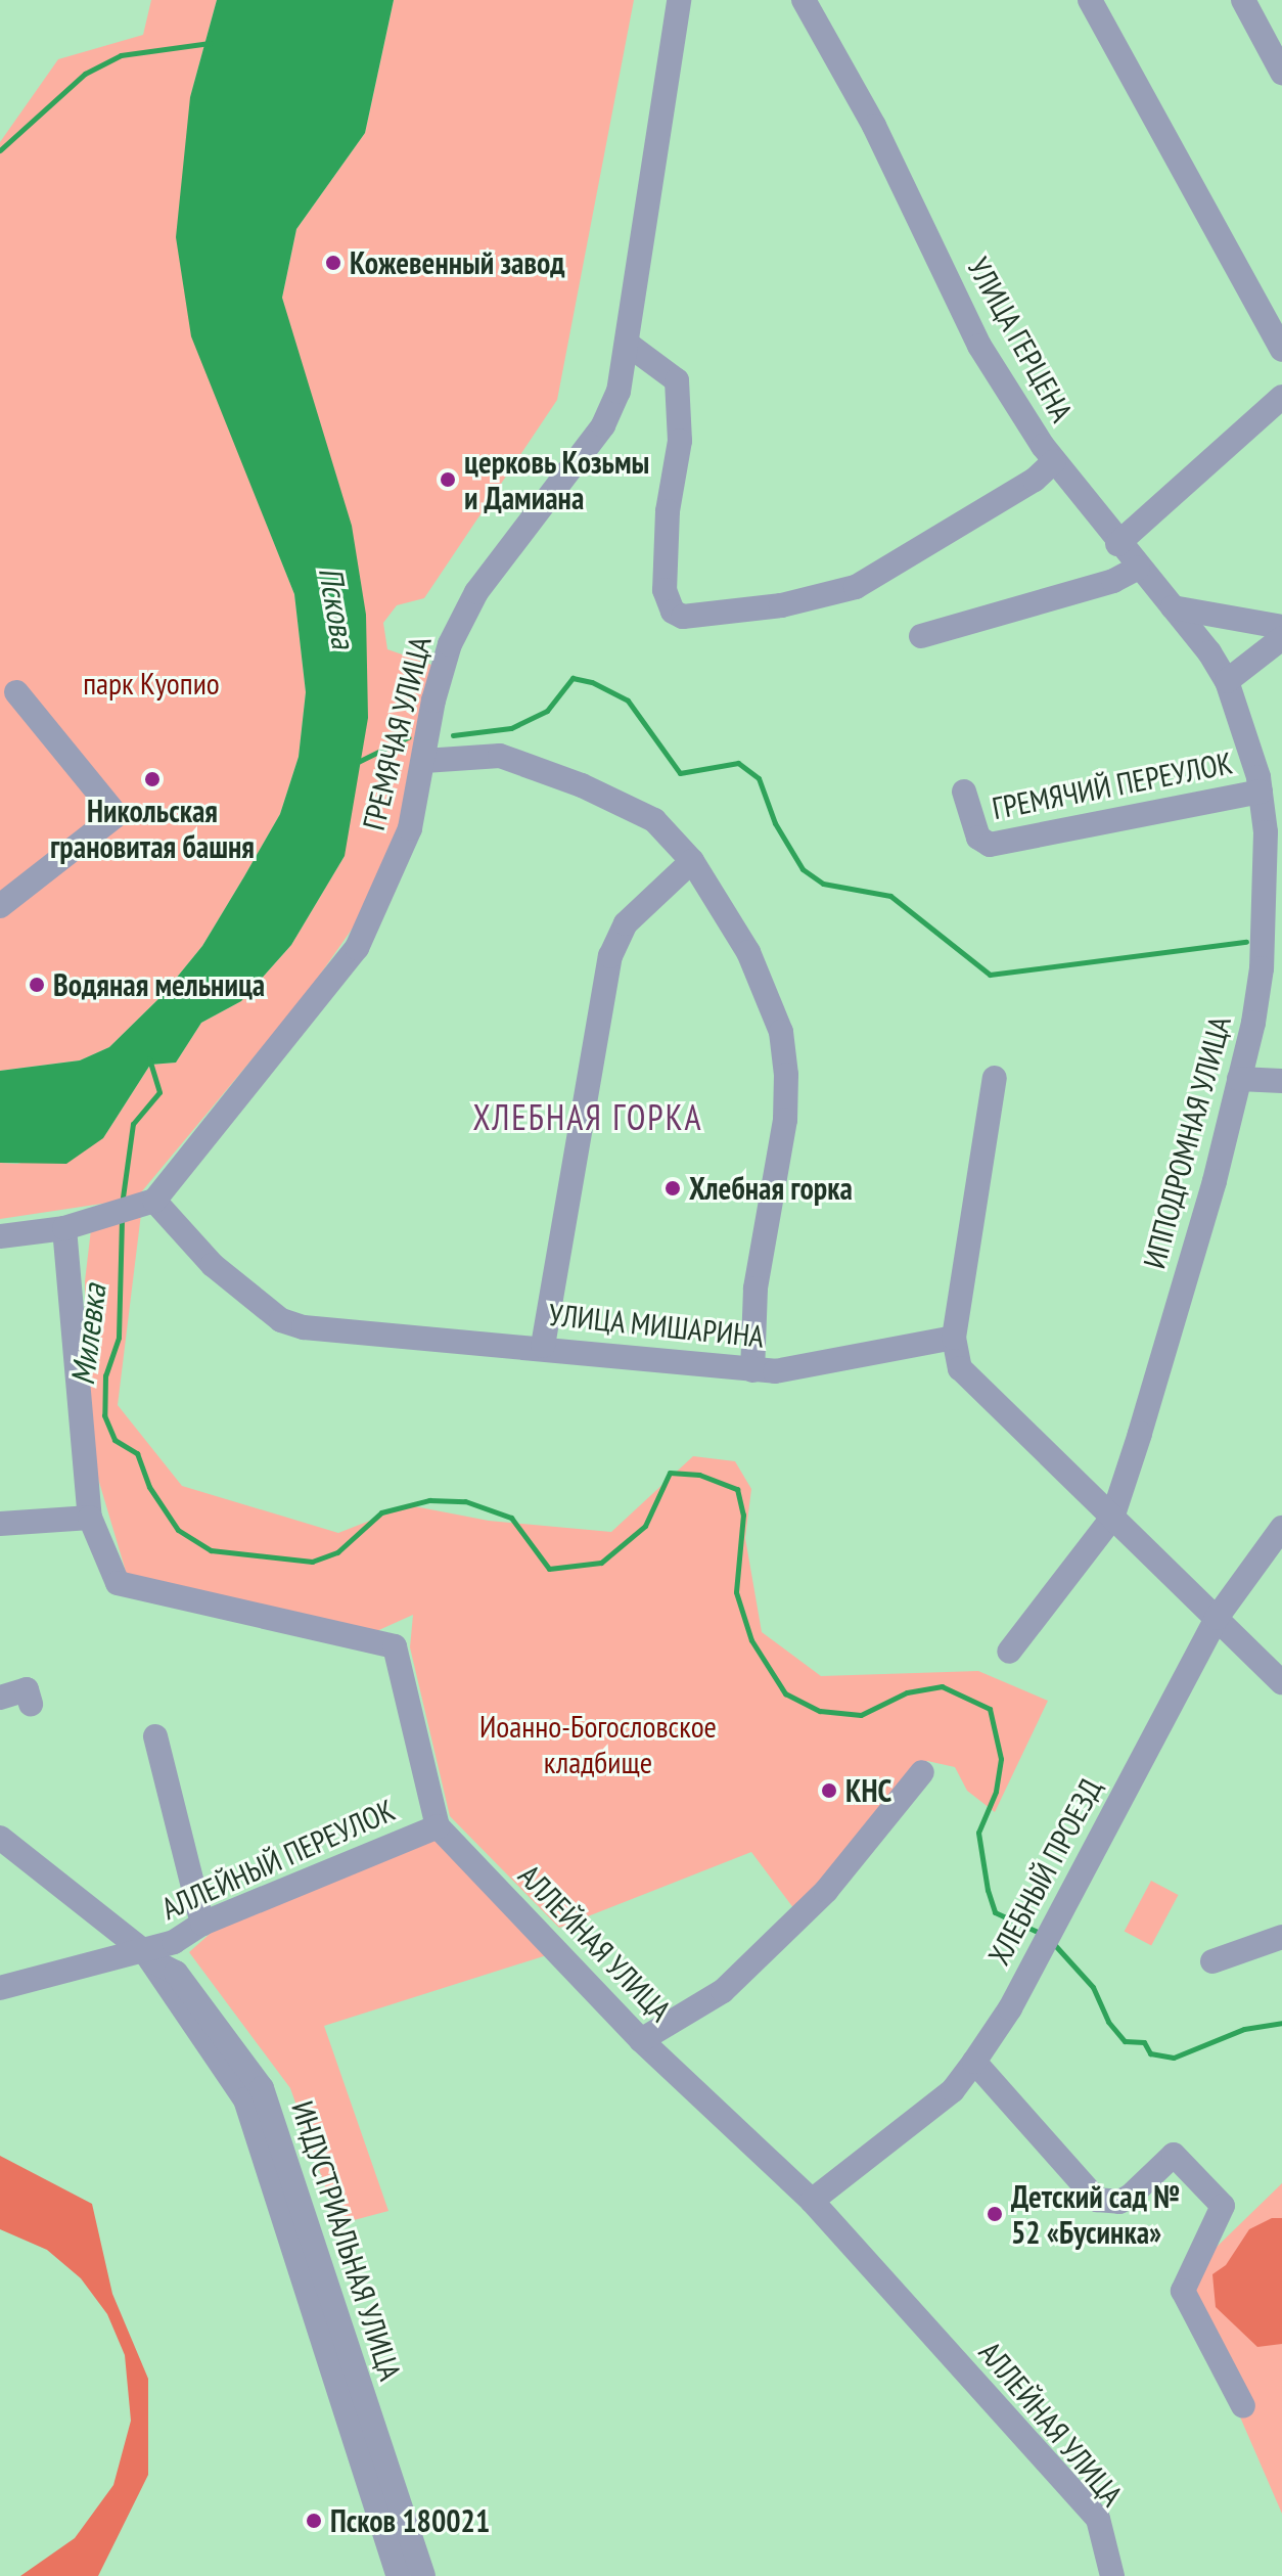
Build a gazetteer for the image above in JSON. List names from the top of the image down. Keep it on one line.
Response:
{"streets":{"street":["УЛИЦА ГЕРЦЕНА","ГРЕМЯЧАЯ УЛИЦА","ГРЕМЯЧИЙ ПЕРЕУЛОК","ИППОДРОМНАЯ УЛИЦА","УЛИЦА МИШАРИНА","АЛЛЕЙНЫЙ ПЕРЕУЛОК","ХЛЕБНЫЙ ПРОЕЗД","АЛЛЕЙНАЯ УЛИЦА","ИНДУСТРИАЛЬНАЯ УЛИЦА"]},"crossings":[["УЛИЦА ГЕРЦЕНА","ИППОДРОМНАЯ УЛИЦА"],["ГРЕМЯЧАЯ УЛИЦА","УЛИЦА МИШАРИНА"],["ГРЕМЯЧИЙ ПЕРЕУЛОК","ИППОДРОМНАЯ УЛИЦА"],["АЛЛЕЙНЫЙ ПЕРЕУЛОК","АЛЛЕЙНАЯ УЛИЦА"],["АЛЛЕЙНЫЙ ПЕРЕУЛОК","ИНДУСТРИАЛЬНАЯ УЛИЦА"],["ХЛЕБНЫЙ ПРОЕЗД","АЛЛЕЙНАЯ УЛИЦА"]],"districts":["ХЛЕБНАЯ ГОРКА"],"water":["Пскова","Милевка"],"parks":["парк Куопио","Иоанно-Богословское кладбище"],"places":["Кожевенный завод","церковь Козьмы и Дамиана","Никольская грановитая башня","Водяная мельница","Хлебная горка","КНС","Детский сад № 52 «Бусинка»","Псков 180021"]}
